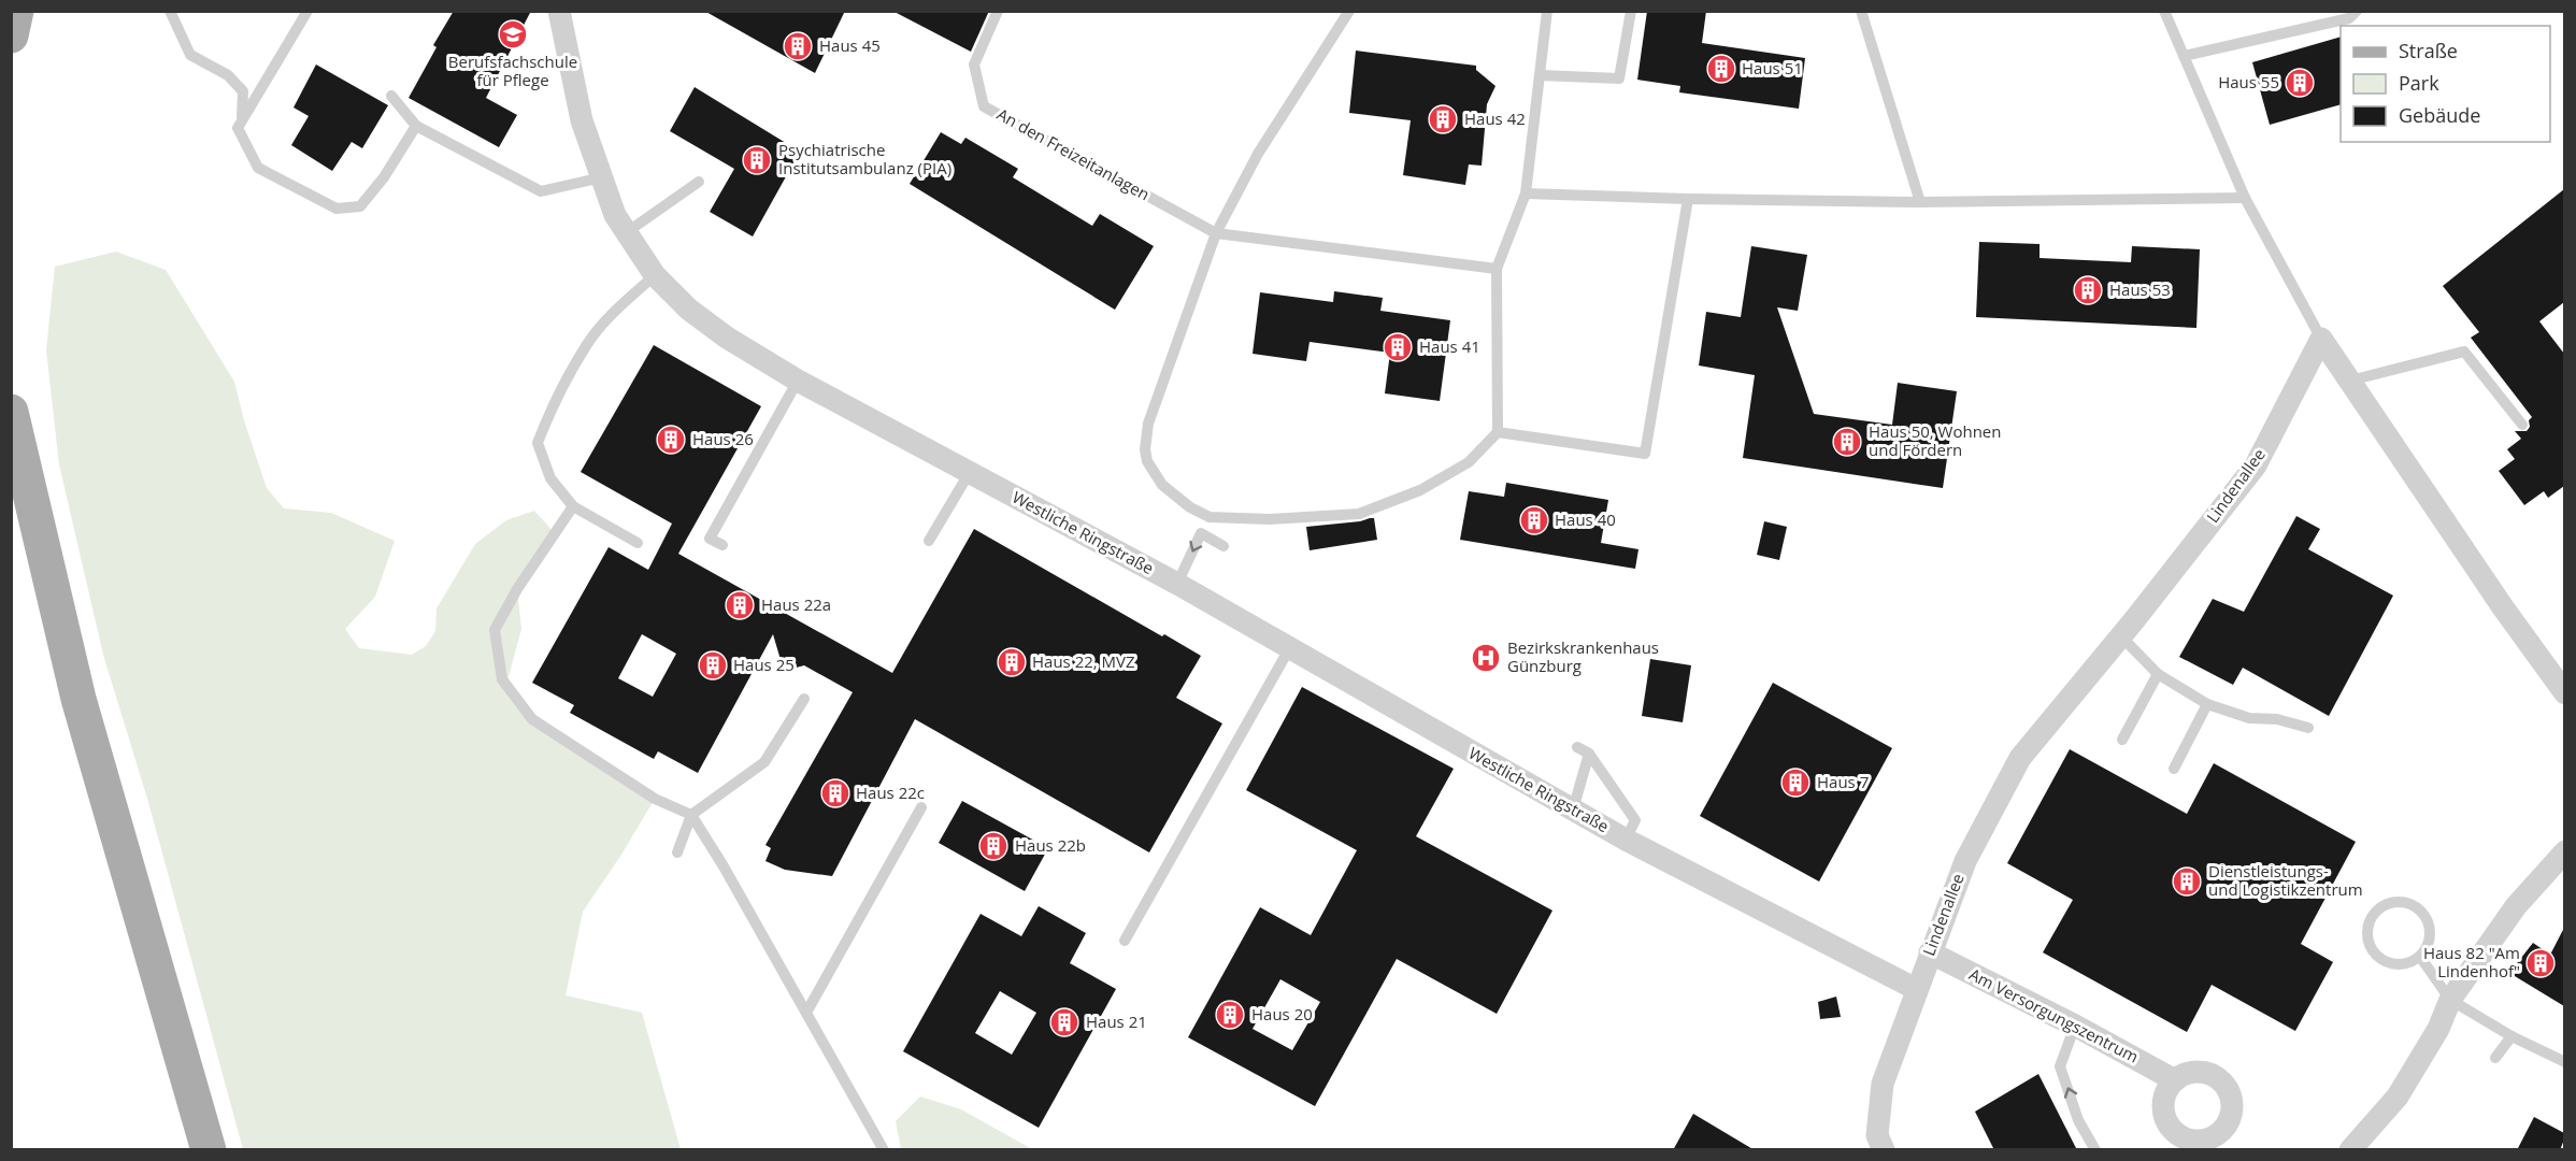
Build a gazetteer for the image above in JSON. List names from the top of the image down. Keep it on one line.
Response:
{"streets":{"street":["Lindenallee","Westliche Ringstraße","Am Versorgungszentrum"],"lane":["An den Freizeitanlagen"]},"crossings":[["Lindenallee","Westliche Ringstraße"],["Lindenallee","Am Versorgungszentrum"]],"places":{"school or university":["Berufsfachschule für Pflege"],"building":["Haus 45","Haus 51","Haus 55","Haus 42","Psychiatrische Institutsambulanz (PIA)","Haus 53","Haus 41","Haus 26","Haus 50, Wohnen und Fördern","Haus 40","Haus 22a","Haus 22, MVZ","Haus 25","Haus 7","Haus 22c","Haus 22b","Dienstleistungs- und Logistikzentrum","Haus 82 \"Am Lindenhof\"","Haus 20","Haus 21"],"hospital":["Bezirkskrankenhaus Günzburg"]},"legend":["Straße","Park","Gebäude"]}
